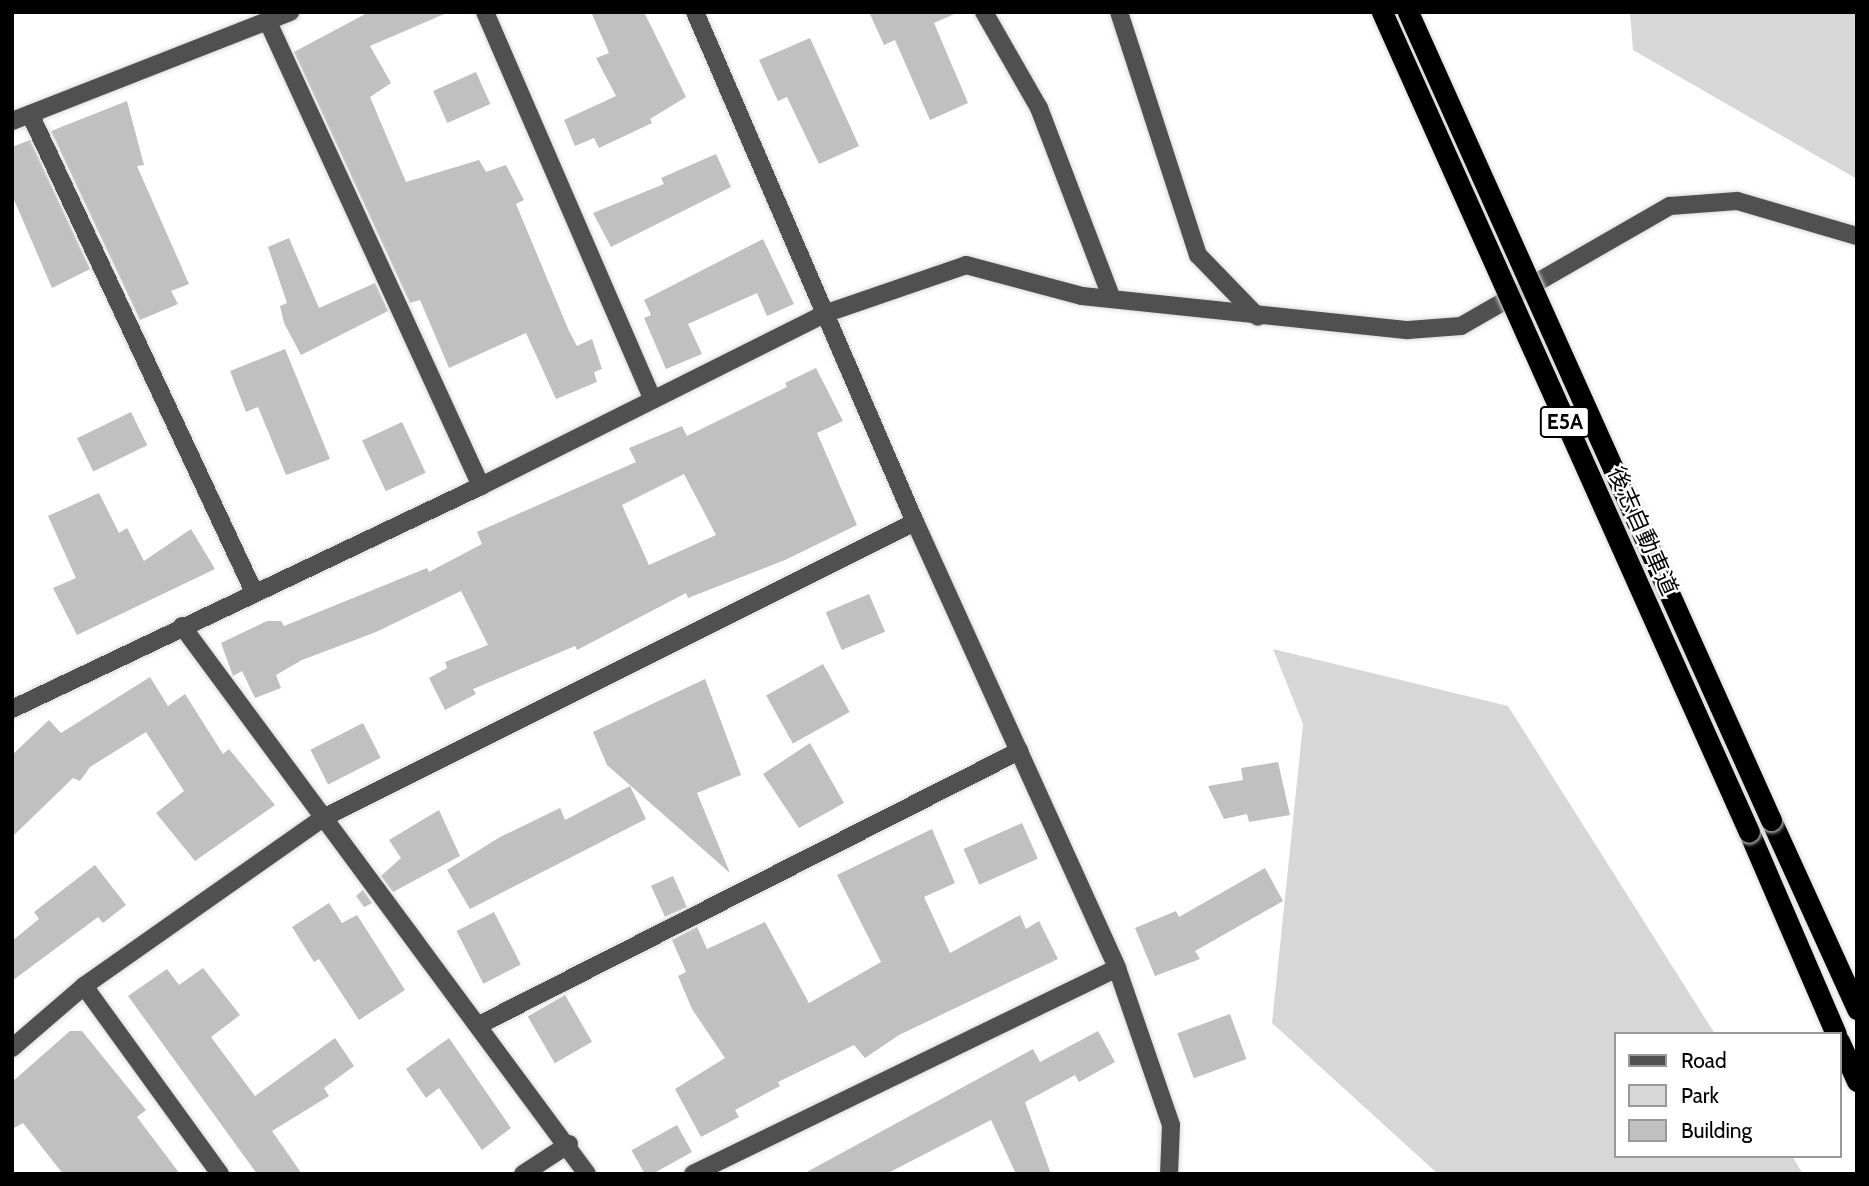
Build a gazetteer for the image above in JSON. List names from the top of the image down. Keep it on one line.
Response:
{"streets":{"highway":["E5A","後志自動車道"]},"legend":["Road","Park","Building"]}
